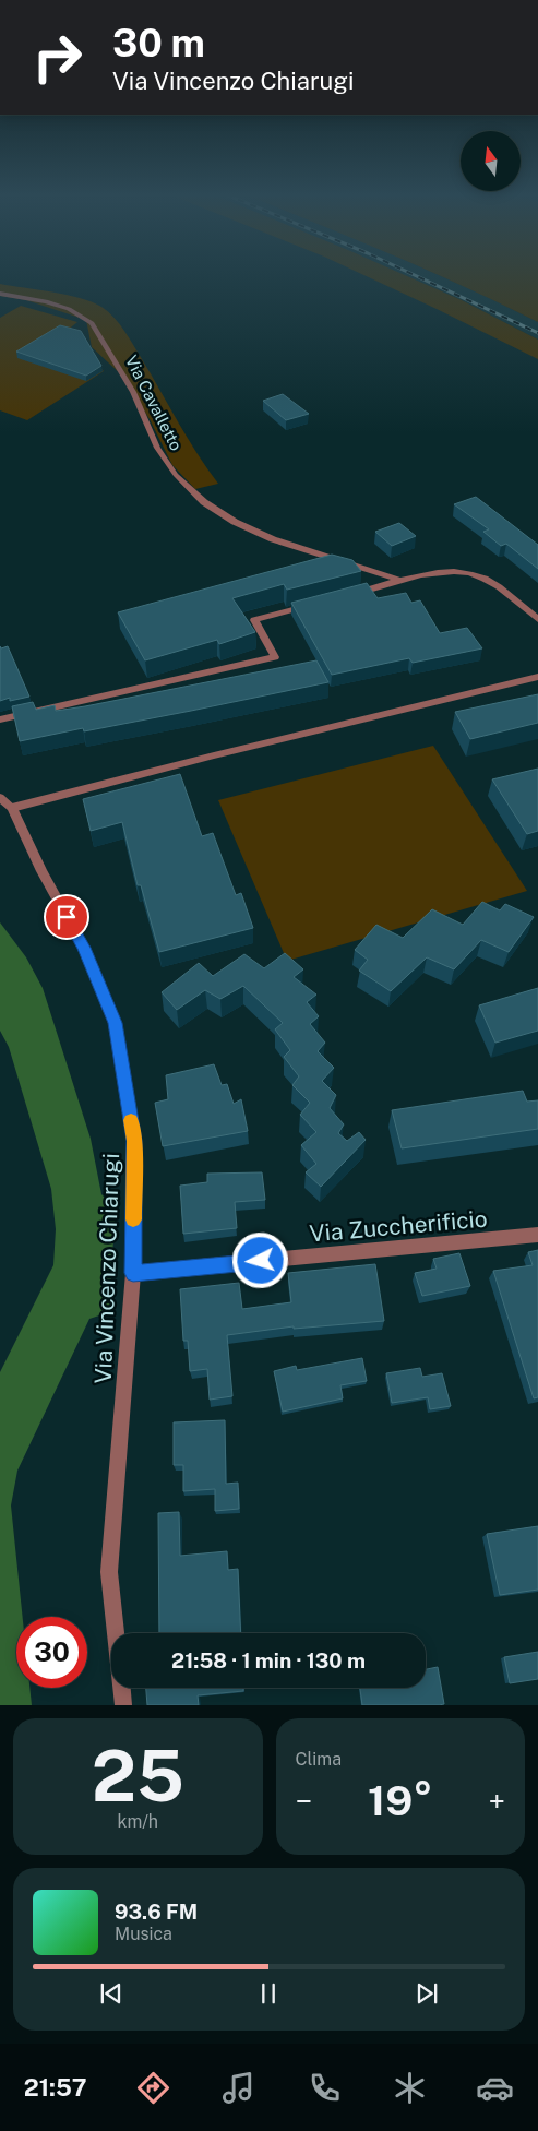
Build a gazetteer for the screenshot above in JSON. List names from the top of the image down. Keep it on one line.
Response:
{"streets":{"street":["Via Cavalletto","Via Zuccherificio","Via Vincenzo Chiarugi"]},"crossings":[["Via Zuccherificio","Via Vincenzo Chiarugi"]],"north":"top","page":{"turn":["30 m","Via Vincenzo Chiarugi"],"limit":"30","trip":"21:58 · 1 min · 130 m","tile":[["25","km/h"],"Clima"],"heat":["−","19°","+"],"song":["93.6 FM","Musica"],"tabs":"21:57"}}
